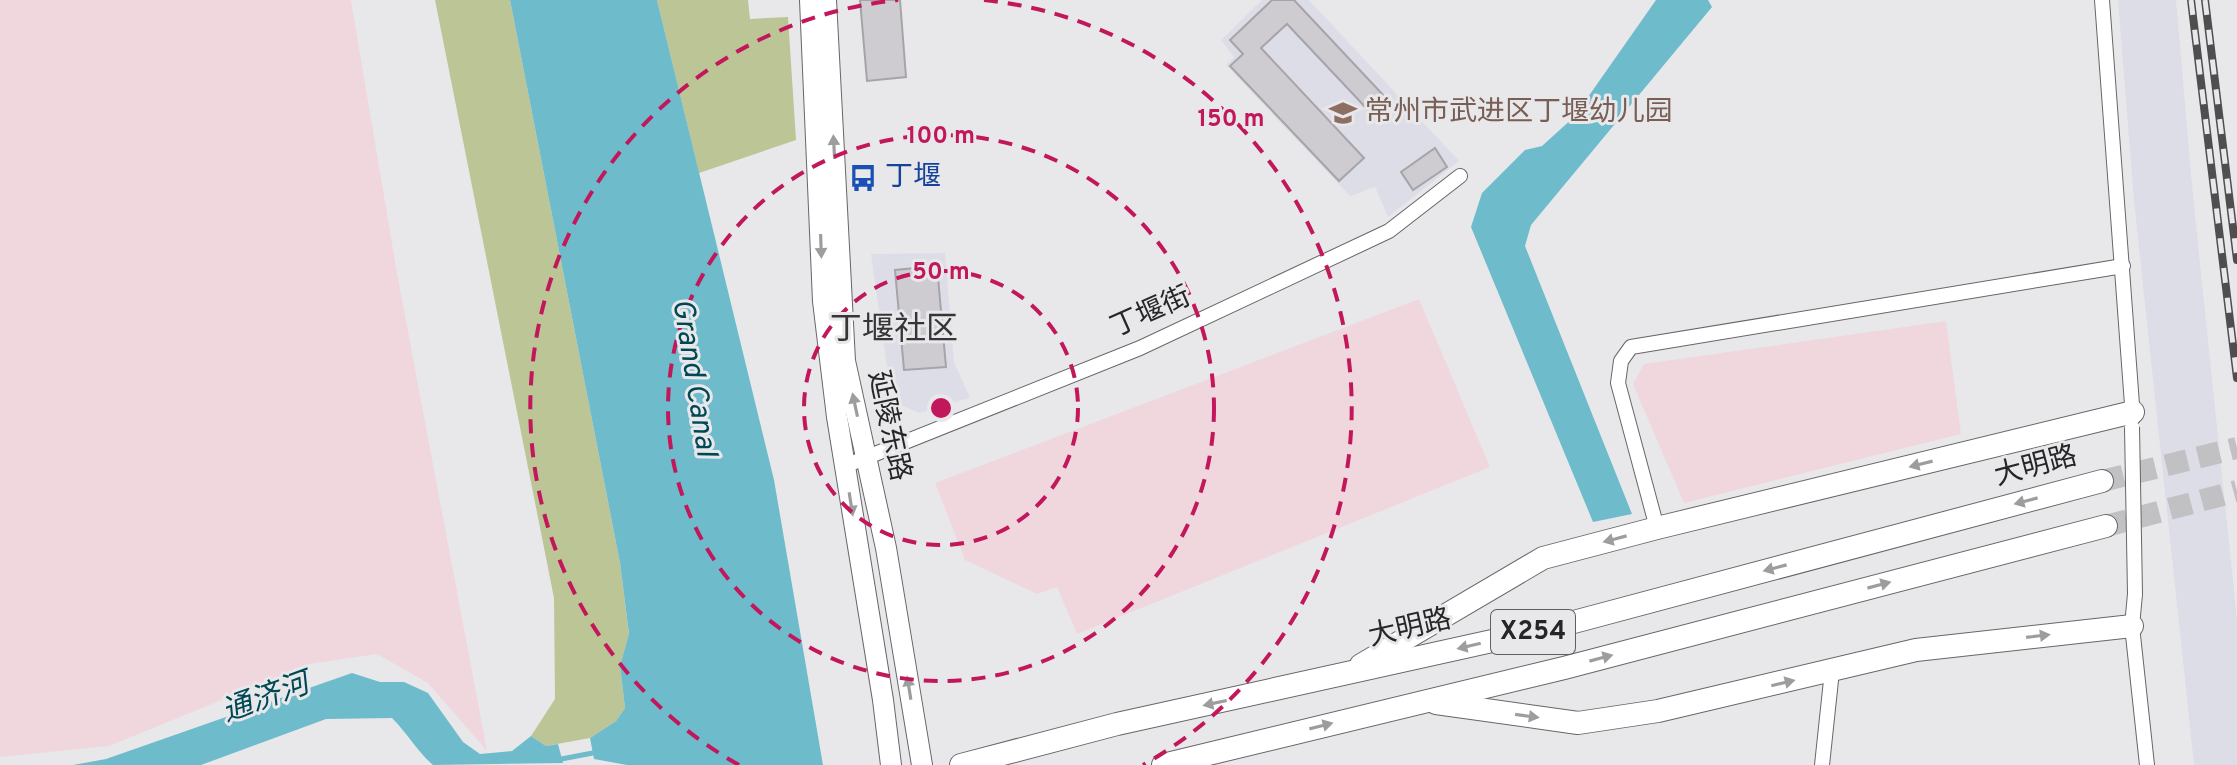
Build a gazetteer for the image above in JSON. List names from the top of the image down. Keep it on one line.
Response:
{"streets":{"main road":["延陵东路","大明路","X254"],"street":["丁堰街"]},"crossings":[["丁堰街","延陵东路"]],"districts":["丁堰社区"],"water":["Grand Canal","通济河"],"places":{"school or university":["常州市武进区丁堰幼儿园"],"bus stop":["丁堰"]},"rings":["150 m","100 m","50 m"]}
